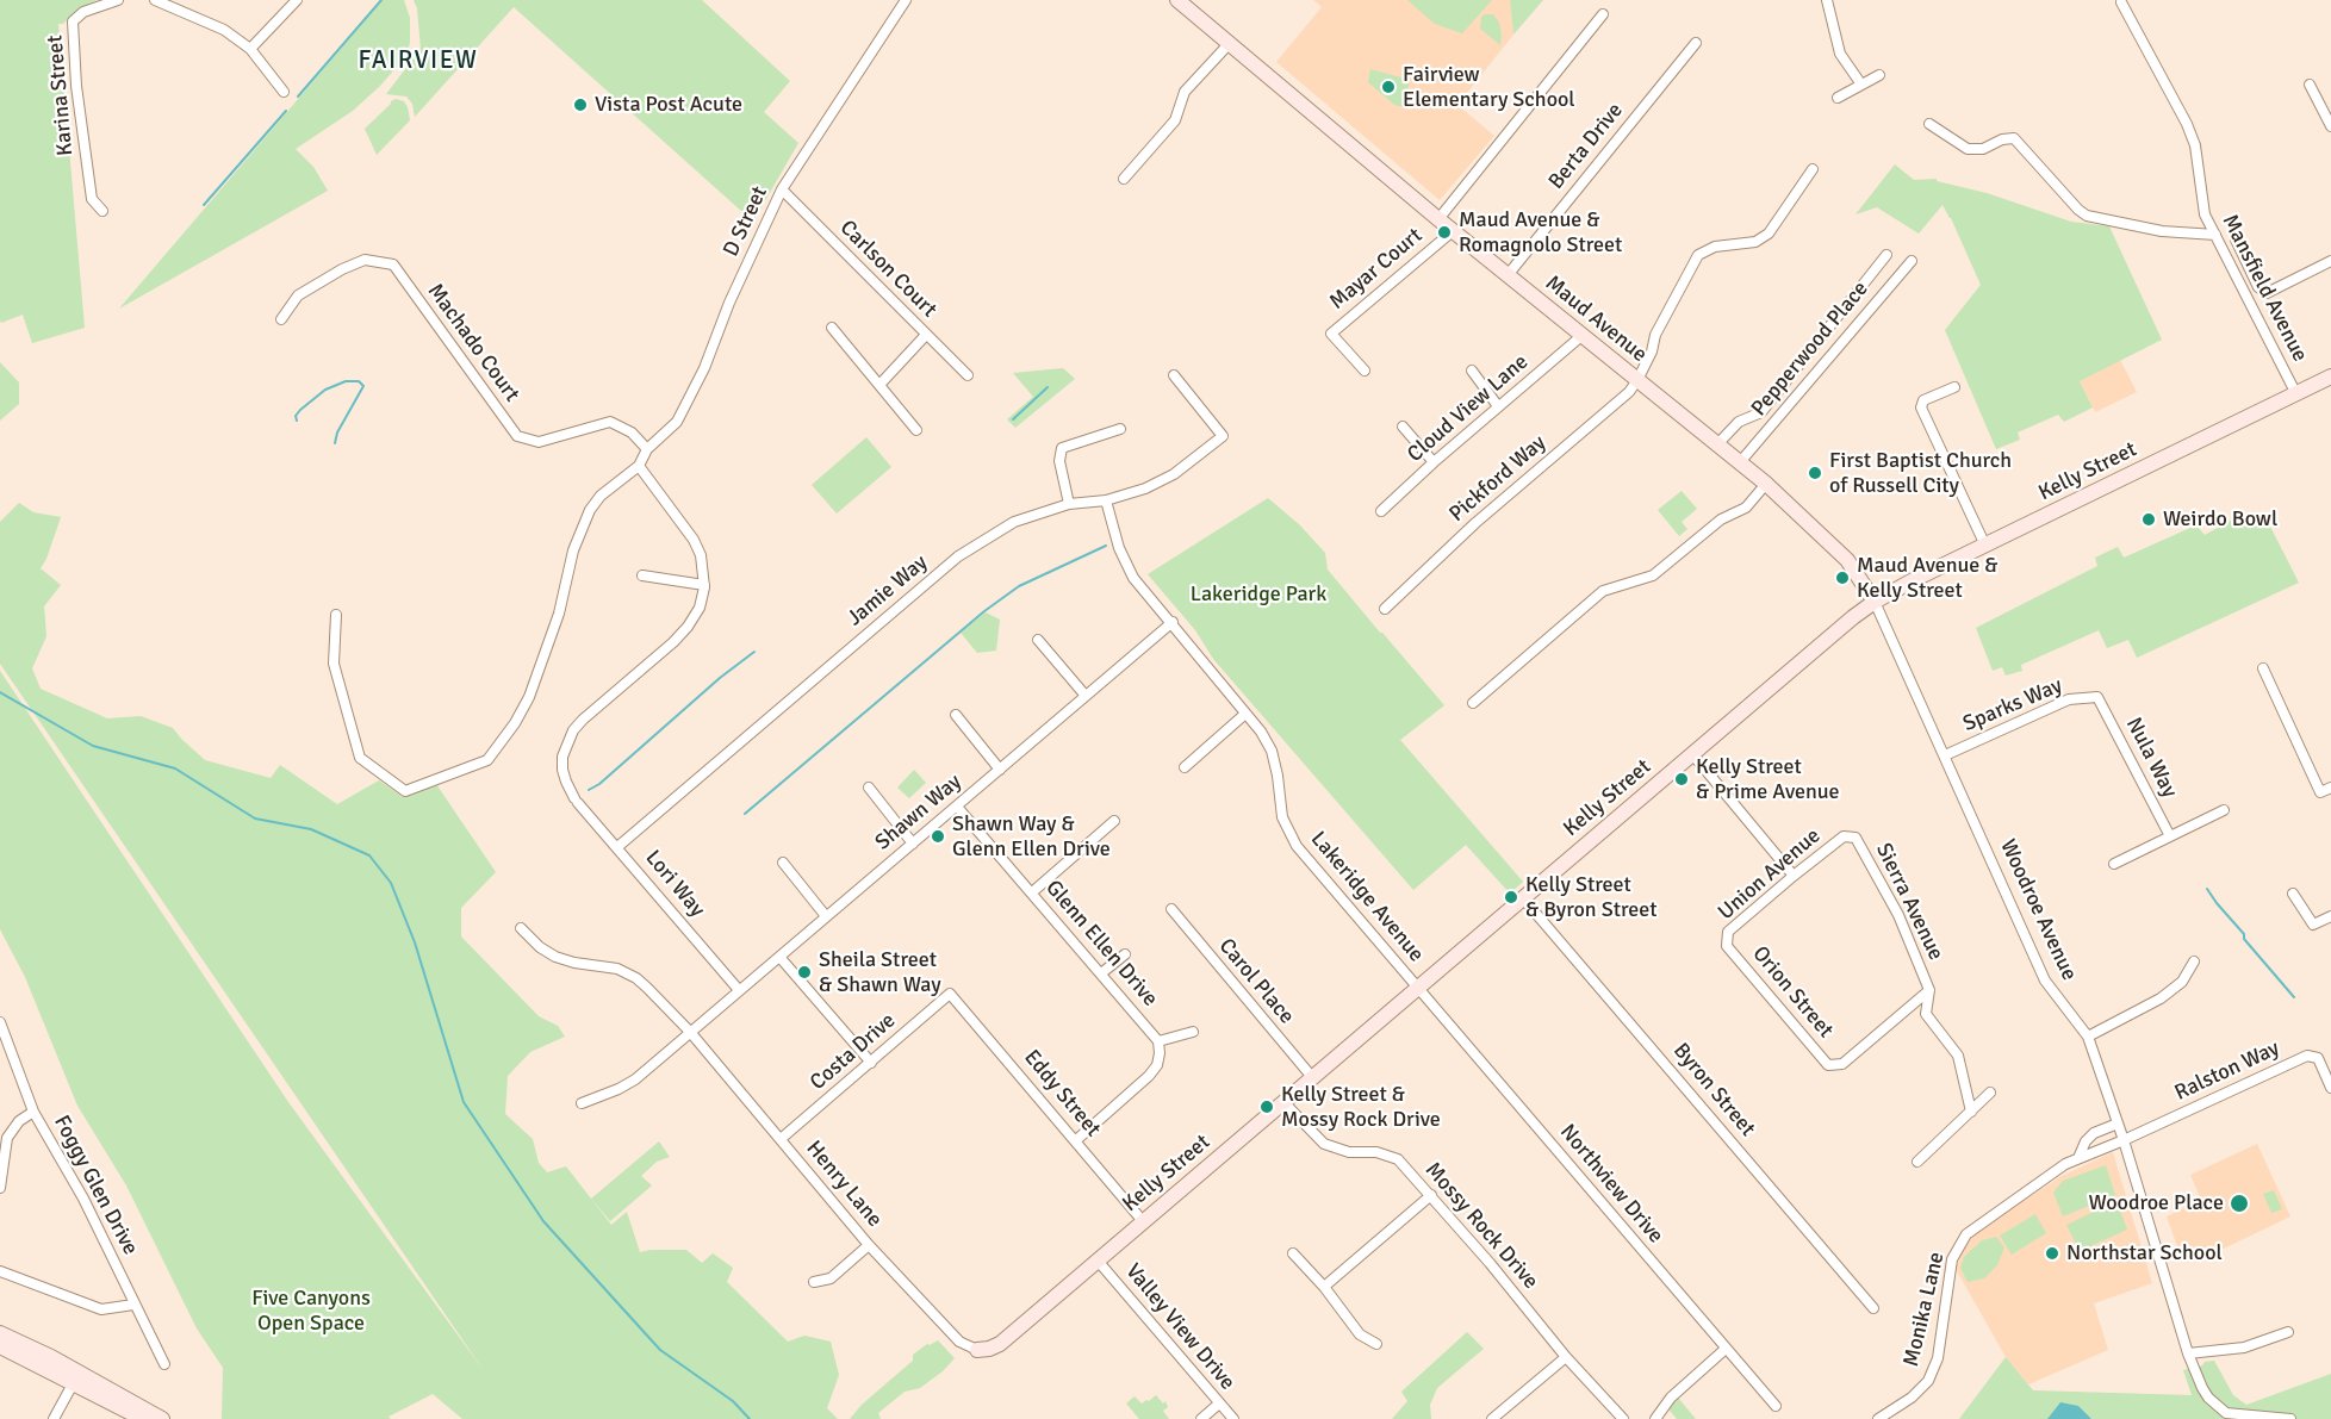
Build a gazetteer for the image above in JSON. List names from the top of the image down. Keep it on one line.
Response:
{"streets":{"street":["Karina Street","Berta Drive","D Street","Carlson Court","Mayar Court","Mansfield Avenue","Maud Avenue","Machado Court","Pepperwood Place","Cloud View Lane","Kelly Street","Pickford Way","Jamie Way","Sparks Way","Nula Way","Shawn Way","Union Avenue","Lori Way","Lakeridge Avenue","Sierra Avenue","Woodroe Avenue","Glenn Ellen Drive","Carol Place","Orion Street","Costa Drive","Ralston Way","Byron Street","Eddy Street","Henry Lane","Northview Drive","Foggy Glen Drive","Mossy Rock Drive","Monika Lane","Valley View Drive"]},"crossings":[["Berta Drive","Maud Avenue"],["D Street","Carlson Court"],["D Street","Machado Court"],["Mayar Court","Maud Avenue"],["Mansfield Avenue","Kelly Street"],["Maud Avenue","Pepperwood Place"],["Maud Avenue","Cloud View Lane"],["Maud Avenue","Kelly Street"],["Maud Avenue","Pickford Way"],["Maud Avenue","Woodroe Avenue"],["Kelly Street","Lakeridge Avenue"],["Kelly Street","Woodroe Avenue"],["Kelly Street","Carol Place"],["Kelly Street","Byron Street"],["Kelly Street","Eddy Street"],["Kelly Street","Henry Lane"],["Kelly Street","Northview Drive"],["Kelly Street","Mossy Rock Drive"],["Kelly Street","Valley View Drive"],["Jamie Way","Lori Way"],["Jamie Way","Lakeridge Avenue"],["Sparks Way","Nula Way"],["Sparks Way","Woodroe Avenue"],["Shawn Way","Lori Way"],["Shawn Way","Lakeridge Avenue"],["Shawn Way","Glenn Ellen Drive"],["Shawn Way","Henry Lane"],["Union Avenue","Sierra Avenue"],["Union Avenue","Orion Street"],["Lakeridge Avenue","Northview Drive"],["Sierra Avenue","Orion Street"],["Woodroe Avenue","Ralston Way"],["Woodroe Avenue","Monika Lane"],["Costa Drive","Eddy Street"],["Costa Drive","Henry Lane"],["Ralston Way","Monika Lane"]],"districts":["FAIRVIEW"],"parks":["Lakeridge Park","Five Canyons Open Space"],"places":["Fairview Elementary School","Vista Post Acute","Maud Avenue & Romagnolo Street","First Baptist Church of Russell City","Weirdo Bowl","Maud Avenue & Kelly Street","Kelly Street & Prime Avenue","Shawn Way & Glenn Ellen Drive","Kelly Street & Byron Street","Sheila Street & Shawn Way","Kelly Street & Mossy Rock Drive","Woodroe Place","Northstar School"]}
